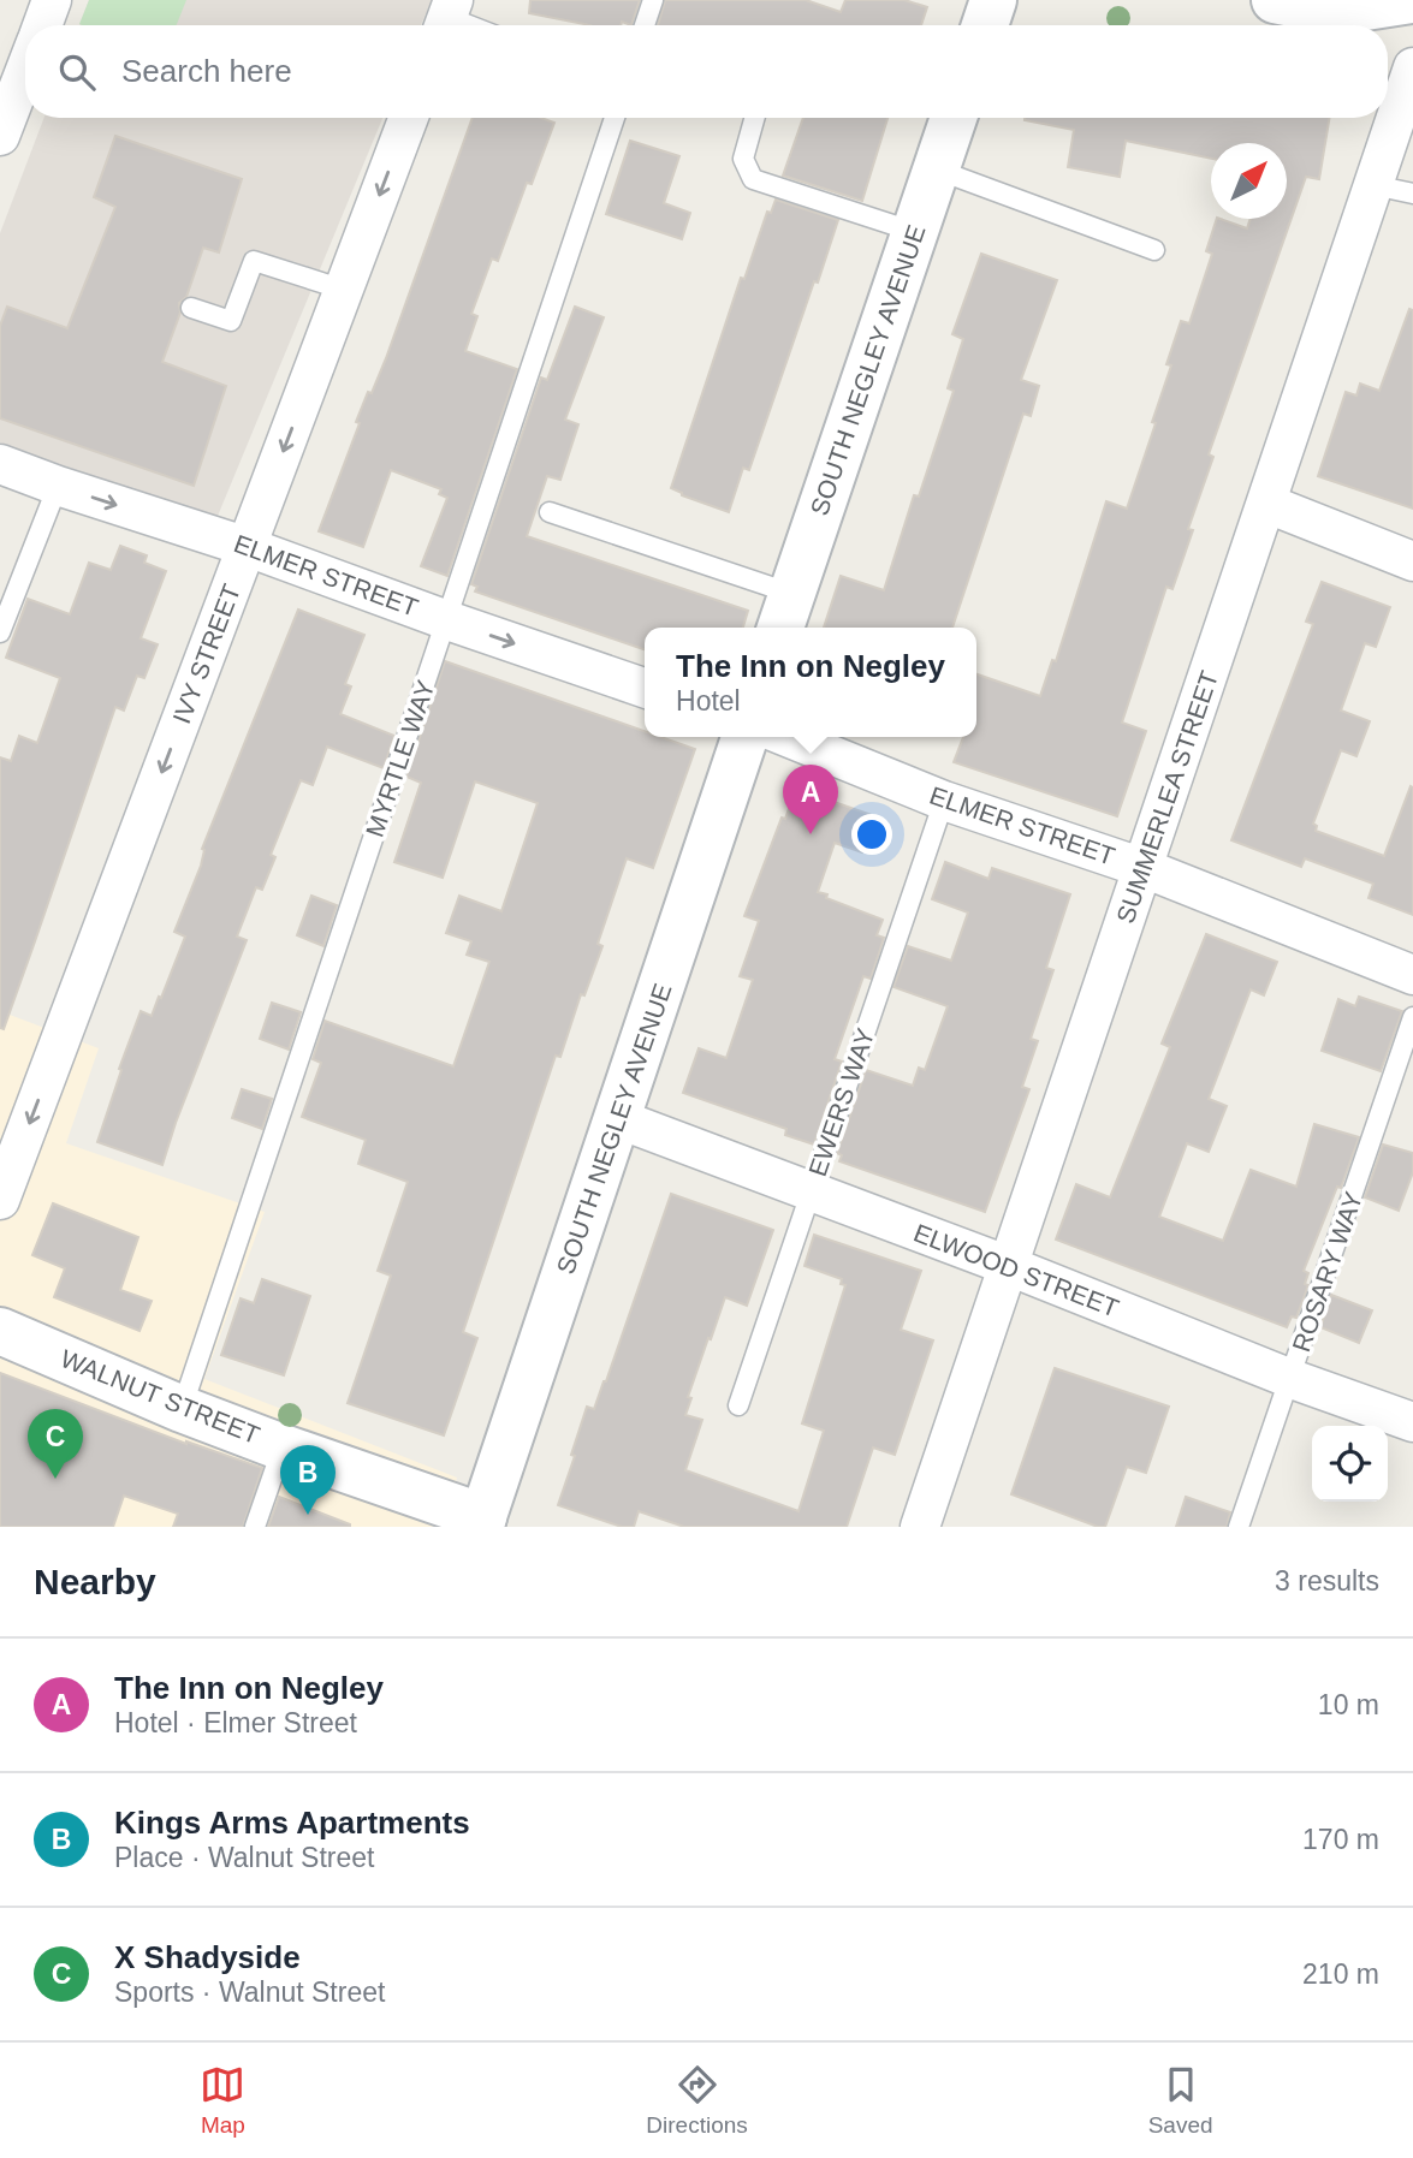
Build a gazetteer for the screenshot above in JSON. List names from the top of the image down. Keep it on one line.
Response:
{"streets":{"street":["SOUTH NEGLEY AVENUE","ELMER STREET","IVY STREET","SUMMERLEA STREET","ELWOOD STREET","WALNUT STREET"],"lane":["MYRTLE WAY","EWERS WAY","ROSARY WAY"]},"crossings":[["SOUTH NEGLEY AVENUE","ELWOOD STREET"],["SOUTH NEGLEY AVENUE","WALNUT STREET"],["ELMER STREET","IVY STREET"],["ELMER STREET","MYRTLE WAY"],["ELMER STREET","SUMMERLEA STREET"],["ELMER STREET","EWERS WAY"],["MYRTLE WAY","WALNUT STREET"],["SUMMERLEA STREET","ELWOOD STREET"],["EWERS WAY","ELWOOD STREET"],["ELWOOD STREET","ROSARY WAY"]],"one_way":["IVY STREET"],"north":"top right","page":{"search":"Search here","popup":["The Inn on Negley","Hotel"],"pins":["A","C","B"],"heading":["Nearby","3 results"],"list":[{"mark":"A","name":"The Inn on Negley","note":"Hotel · Elmer Street","value":"10 m"},{"mark":"B","name":"Kings Arms Apartments","note":"Place · Walnut Street","value":"170 m"},{"mark":"C","name":"X Shadyside","note":"Sports · Walnut Street","value":"210 m"}],"nav":["Map","Directions","Saved"]}}
